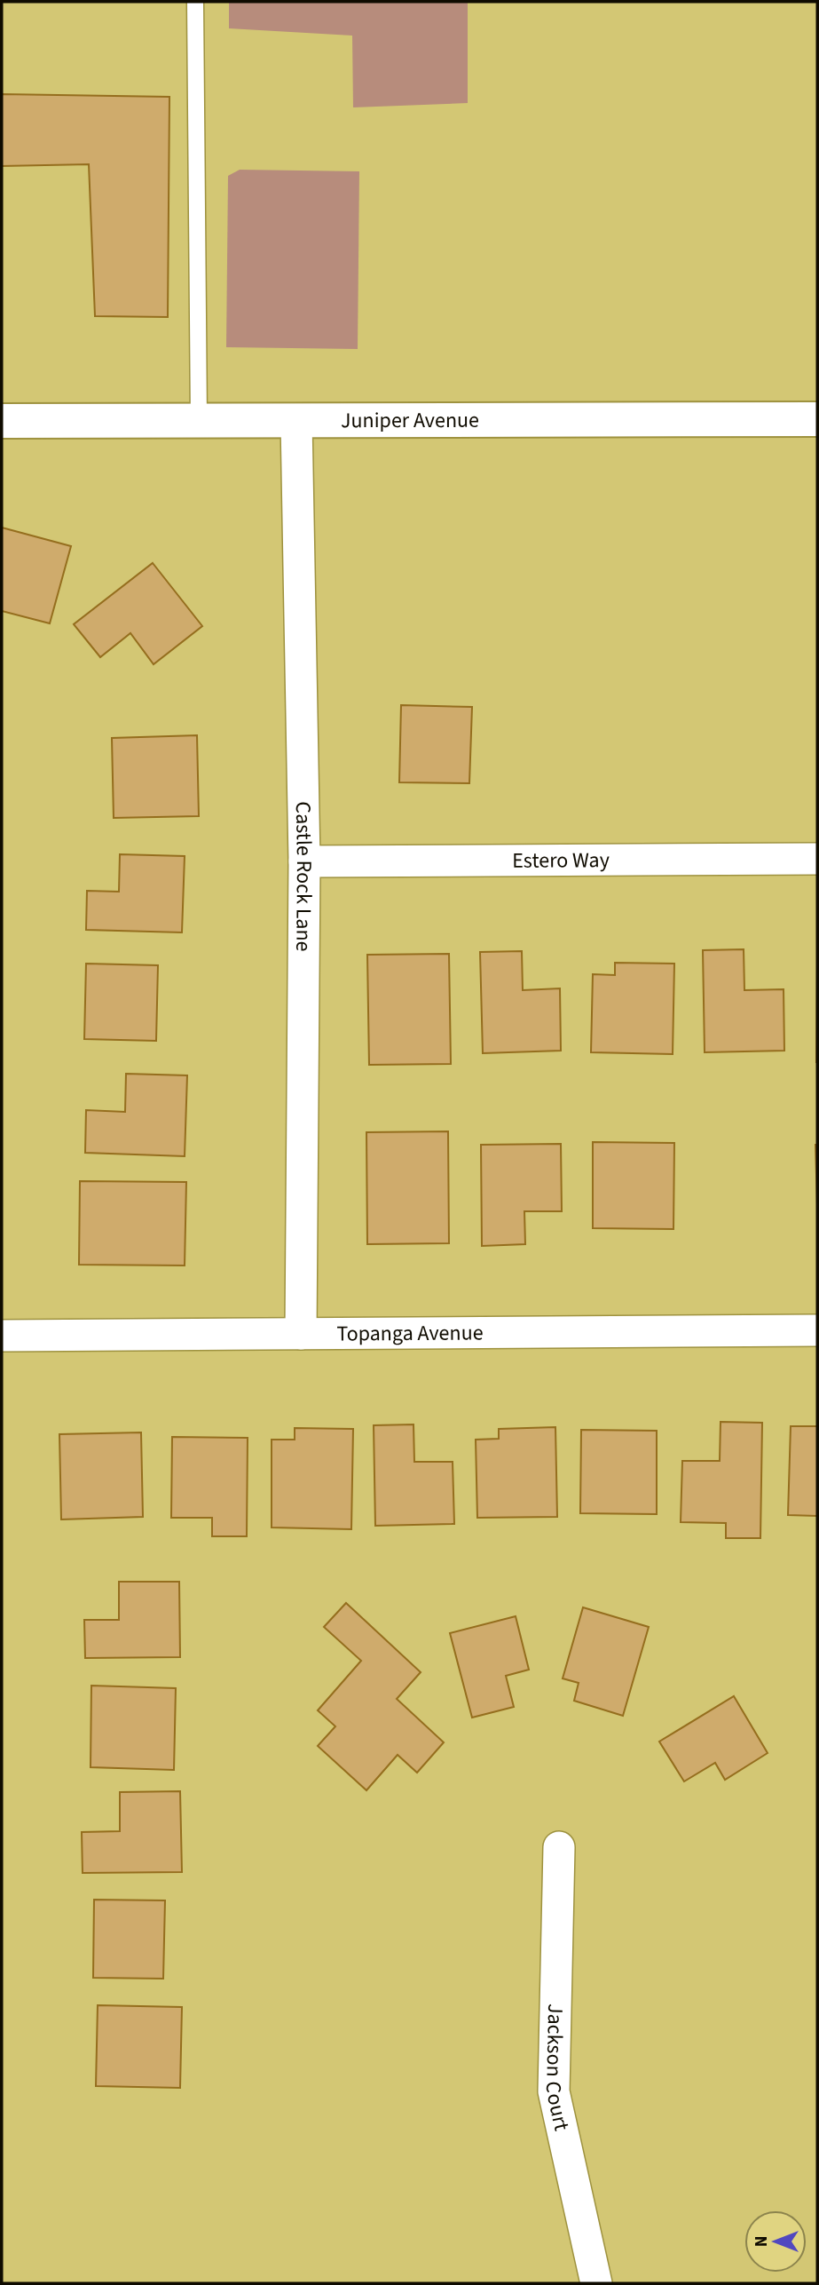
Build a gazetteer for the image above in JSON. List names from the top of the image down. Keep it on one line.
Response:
{"streets":{"street":["Juniper Avenue","Estero Way","Castle Rock Lane","Topanga Avenue","Jackson Court"]},"crossings":[["Juniper Avenue","Castle Rock Lane"],["Estero Way","Castle Rock Lane"],["Castle Rock Lane","Topanga Avenue"]],"north":"left"}
